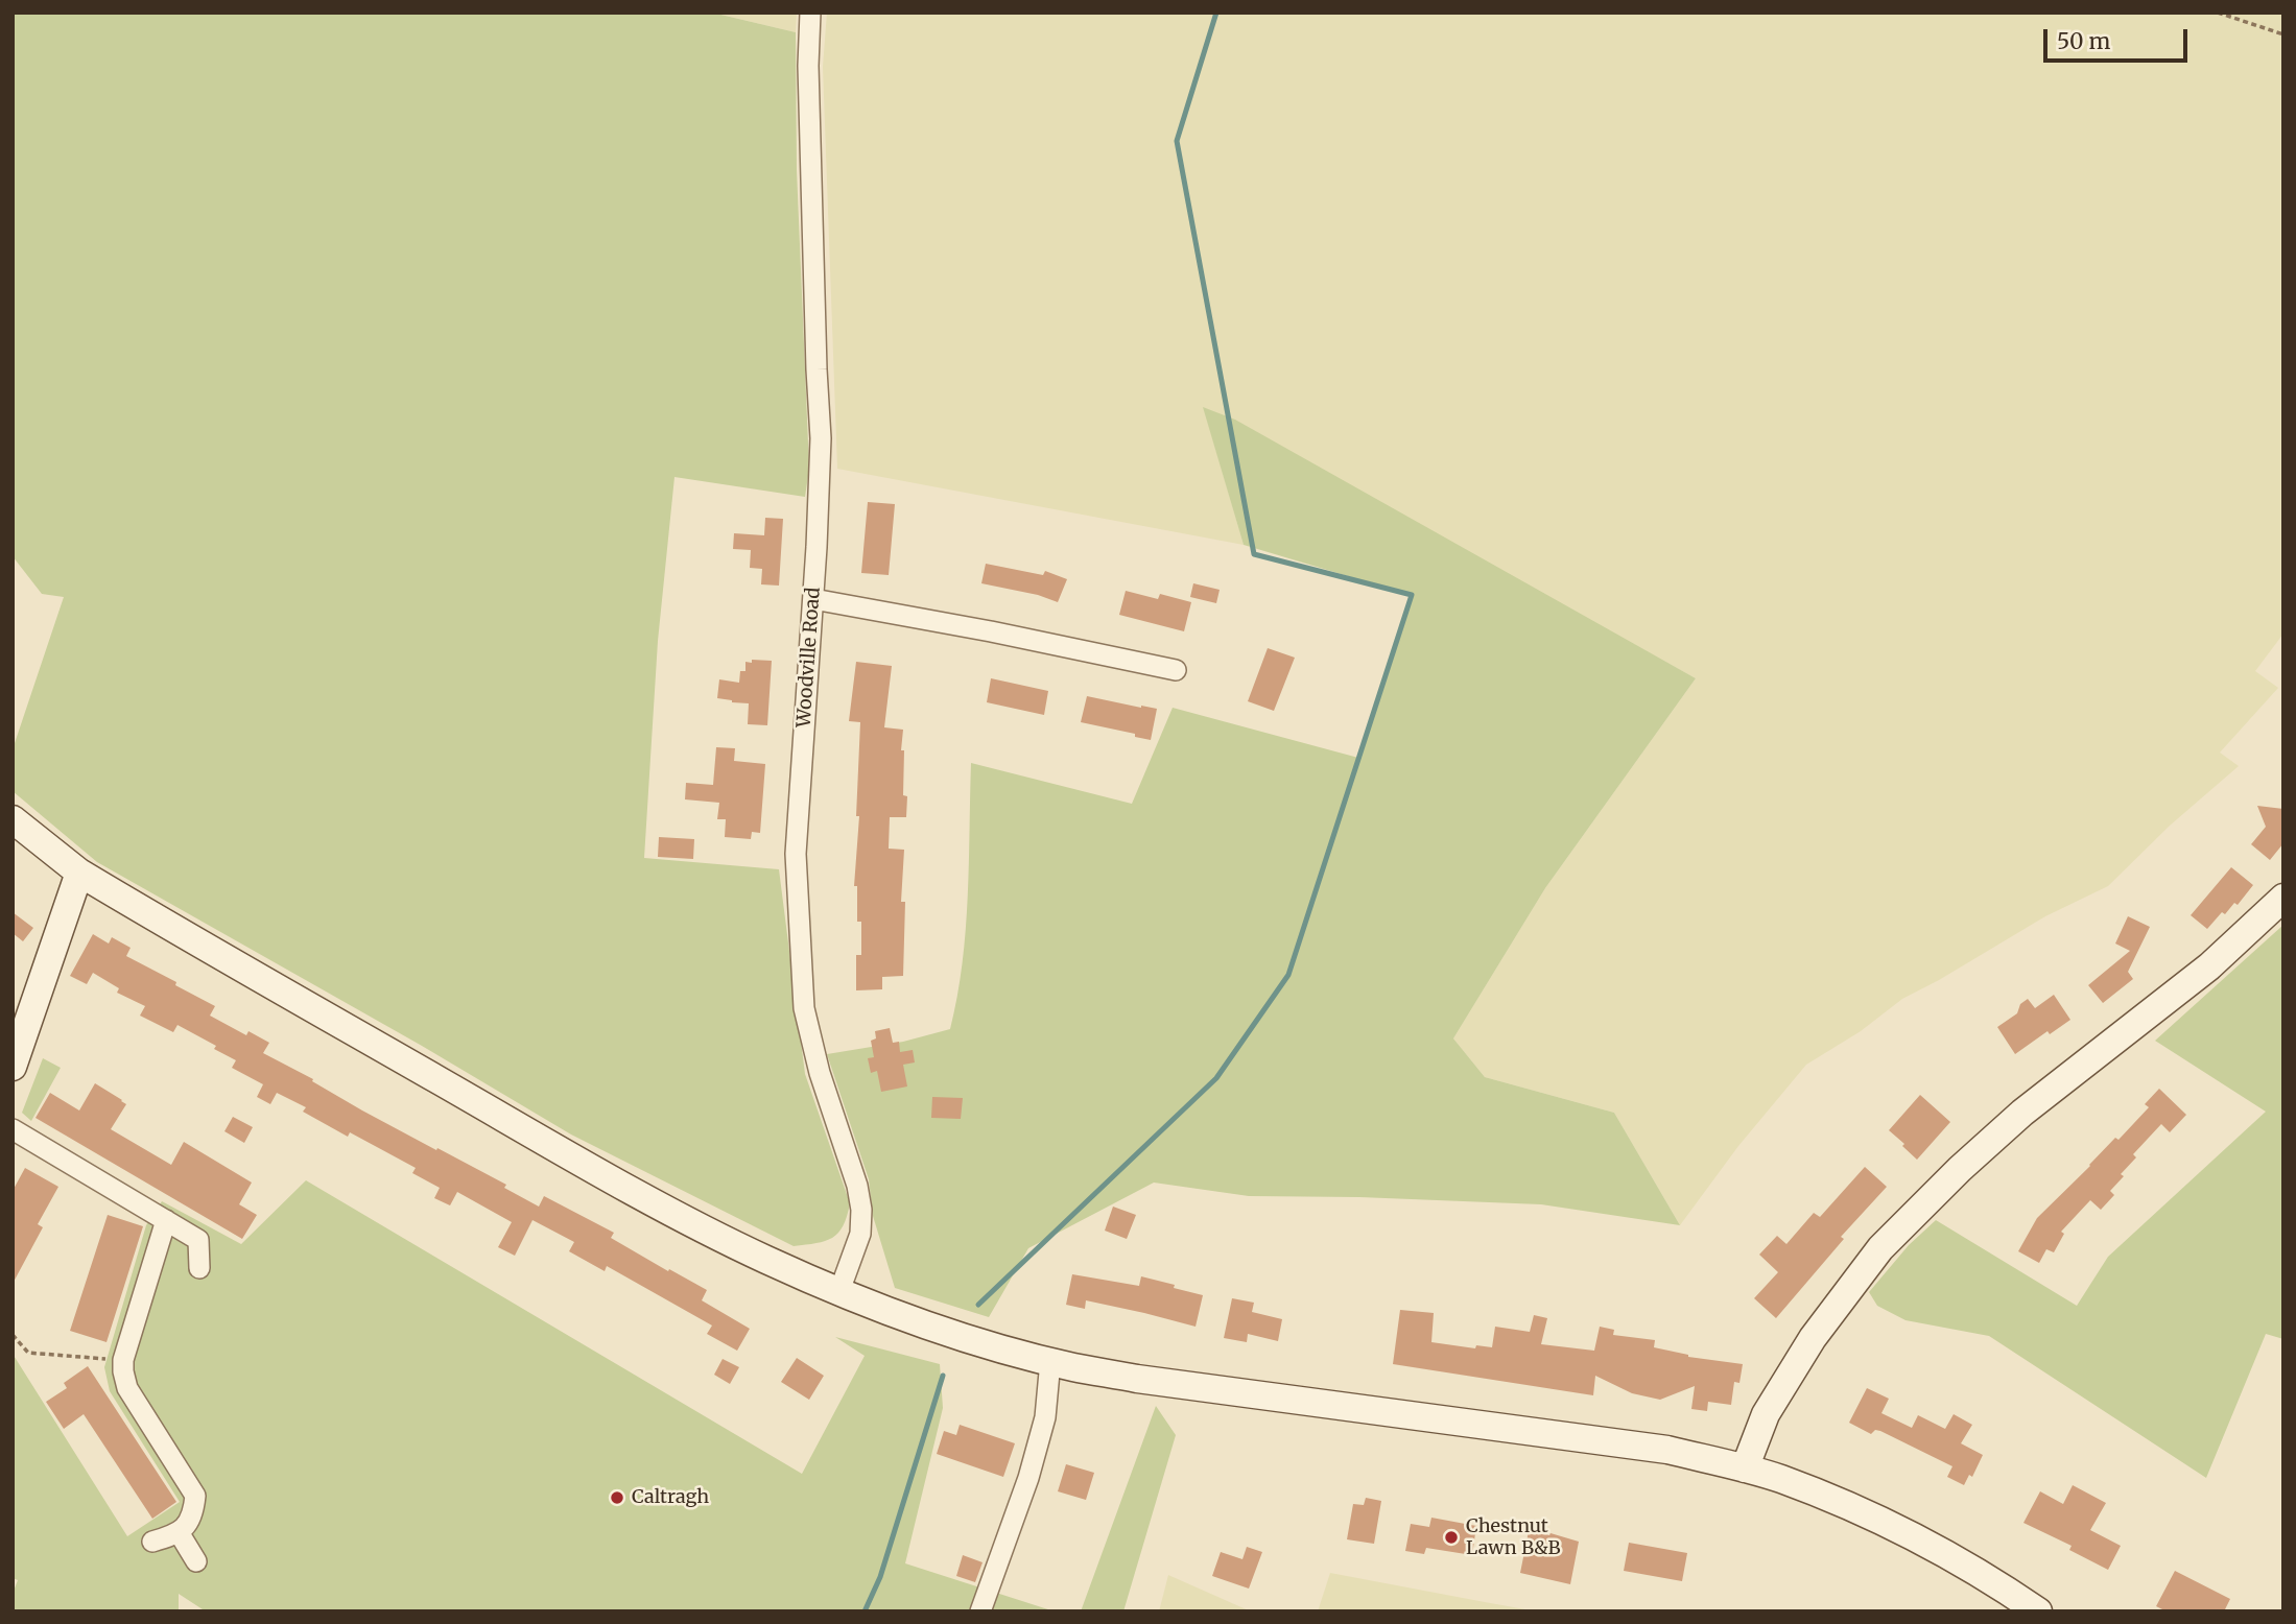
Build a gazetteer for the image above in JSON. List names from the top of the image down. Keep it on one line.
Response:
{"streets":{"street":["Woodville Road"]},"places":["Caltragh","Chestnut Lawn B&B"],"scale_bar":"50 m"}
